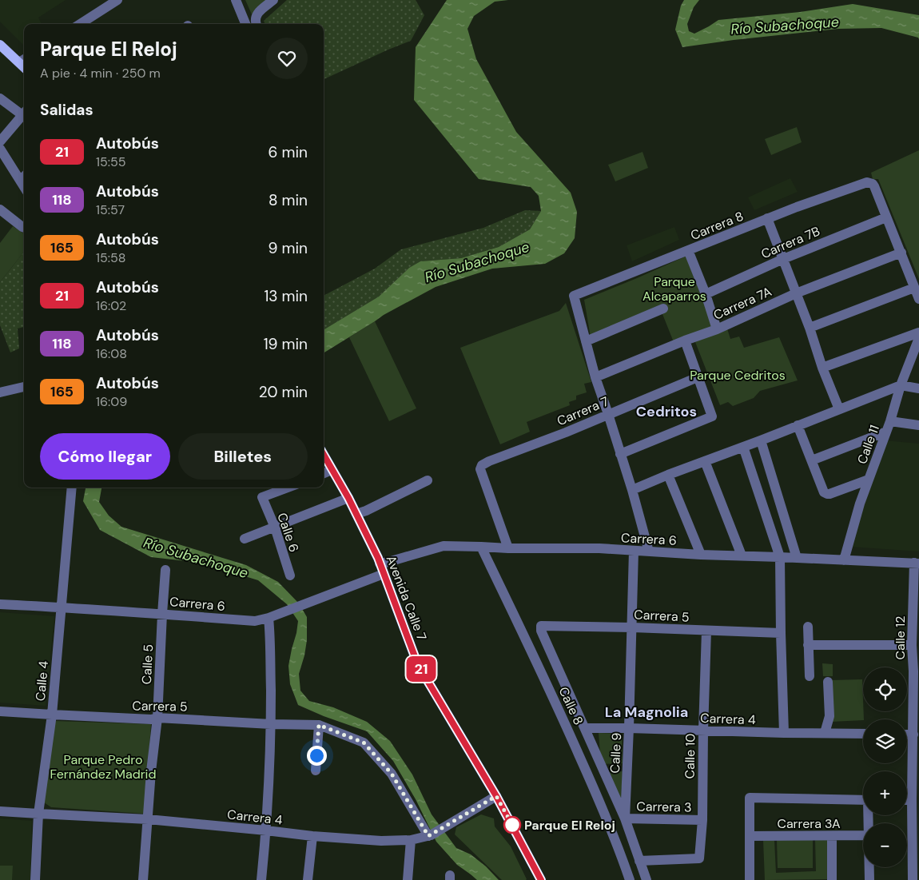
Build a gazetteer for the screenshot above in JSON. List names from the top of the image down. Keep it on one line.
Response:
{"streets":{"main road":["Avenida Calle 7"],"street":["Carrera 8","Carrera 7B","Carrera 7A","Carrera 7","Calle 11","Calle 6","Carrera 6","Carrera 5","Calle 12","Calle 5","Calle 4","Calle 8","Carrera 4","Calle 9","Calle 10","Carrera 3","Carrera 3A"]},"crossings":[["Carrera 8","Carrera 7B"],["Carrera 7","Carrera 6"],["Calle 11","Carrera 6"],["Carrera 6","Avenida Calle 7"],["Carrera 6","Calle 12"],["Carrera 6","Calle 5"],["Carrera 6","Calle 4"],["Carrera 6","Calle 8"],["Carrera 6","Calle 9"],["Avenida Calle 7","Carrera 4"],["Carrera 5","Calle 5"],["Carrera 5","Calle 4"],["Carrera 5","Carrera 4"],["Carrera 5","Calle 9"],["Carrera 5","Calle 10"],["Calle 5","Carrera 4"],["Calle 4","Carrera 4"],["Carrera 4","Calle 9"],["Carrera 4","Calle 10"],["Calle 9","Calle 10"],["Calle 9","Carrera 3"],["Calle 10","Carrera 3"]],"districts":["Cedritos","La Magnolia"],"water":["Río Subachoque"],"parks":["Parque Alcaparros","Parque Cedritos","Parque Pedro Fernández Madrid"],"places":["Parque El Reloj"],"lines":["bus line 21"],"page":{"on_map":"21","heading":[["Parque El Reloj","A pie · 4 min · 250 m"],"Salidas"],"list":[{"mark":"21","name":"Autobús","note":"15:55","value":"6 min"},{"mark":"118","name":"Autobús","note":"15:57","value":"8 min"},{"mark":"165","name":"Autobús","note":"15:58","value":"9 min"},{"mark":"21","name":"Autobús","note":"16:02","value":"13 min"},{"mark":"118","name":"Autobús","note":"16:08","value":"19 min"},{"mark":"165","name":"Autobús","note":"16:09","value":"20 min"}],"buttons":["Cómo llegar","Billetes"],"map_buttons":["+","−"]}}
